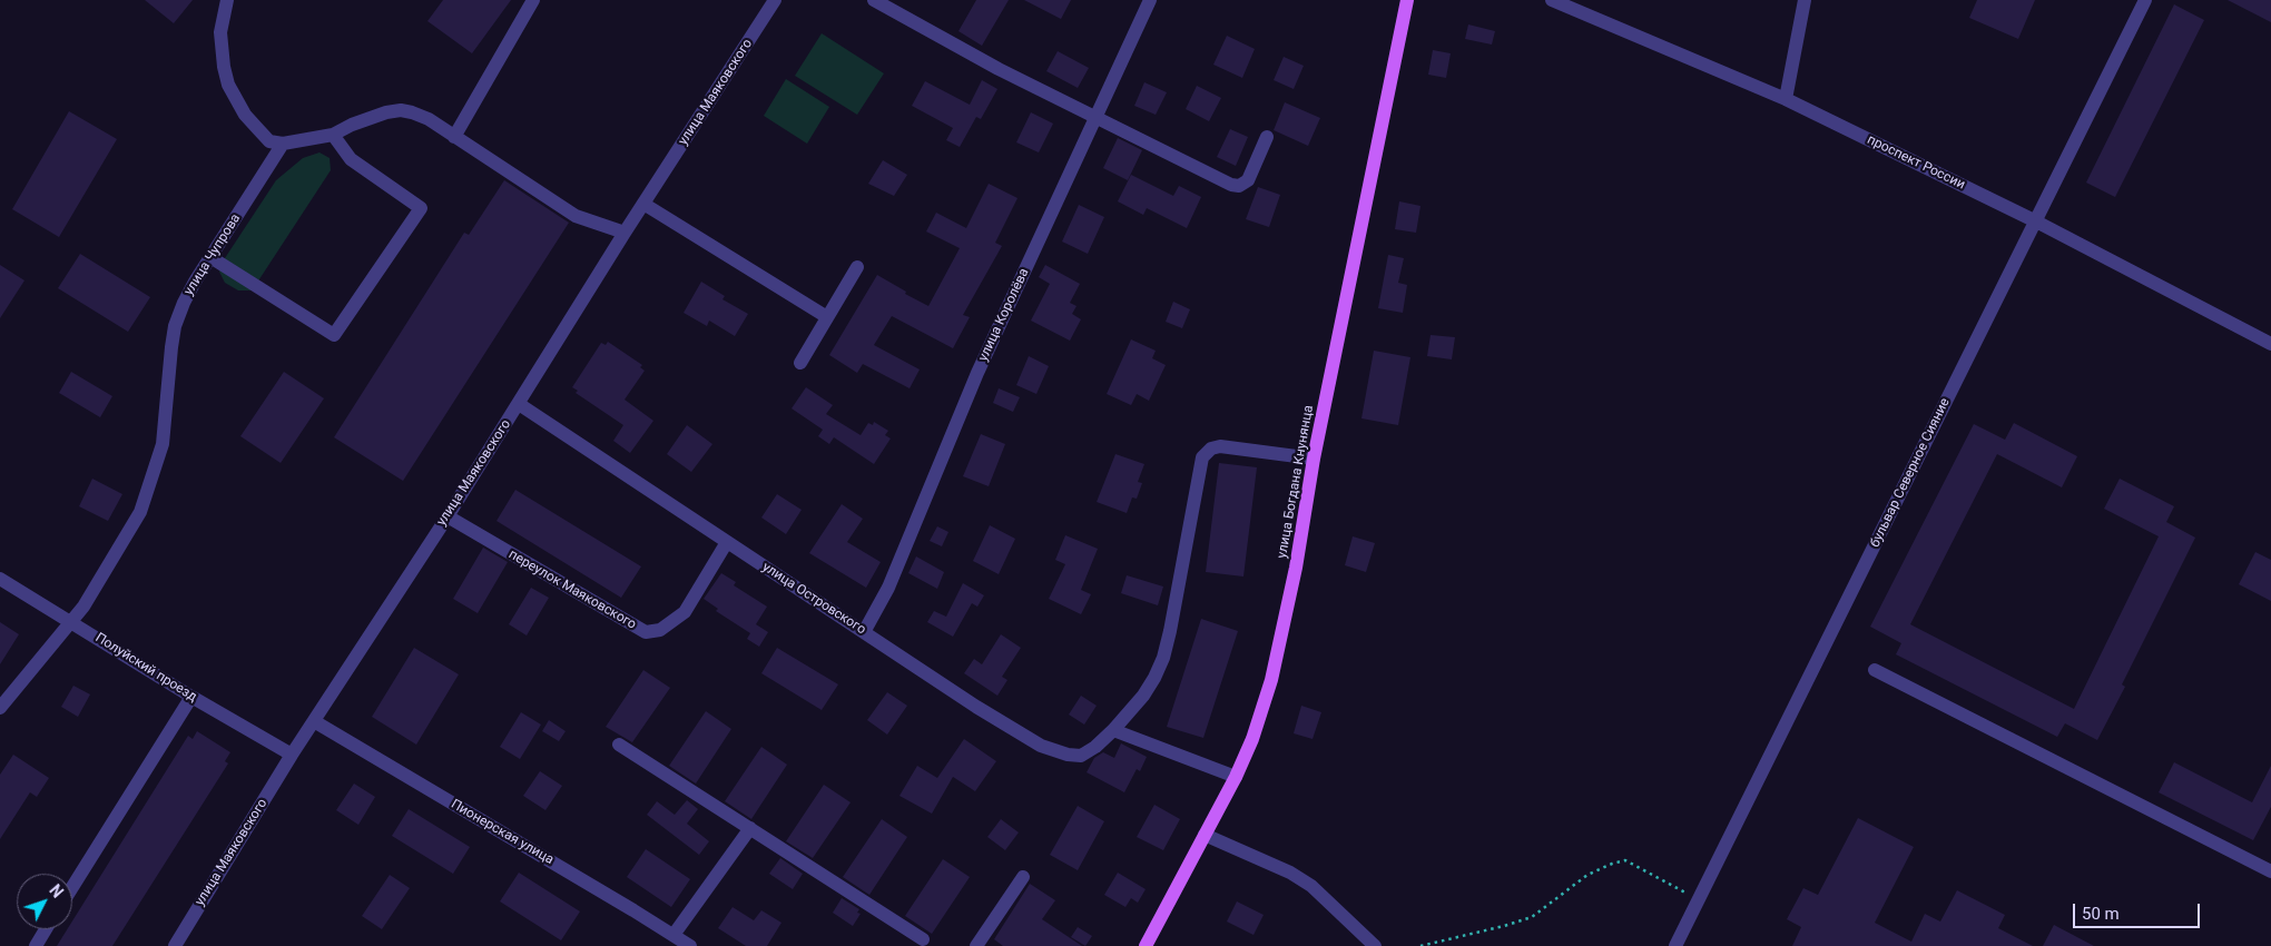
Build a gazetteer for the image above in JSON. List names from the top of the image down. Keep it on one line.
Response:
{"streets":{"main road":["улица Богдана Кнунянца"],"street":["улица Маяковского","проспект России","улица Чупрова","улица Королёва","бульвар Северное Сияние","переулок Маяковского","улица Островского","Полуйский проезд","Пионерская улица"]},"crossings":[["улица Маяковского","переулок Маяковского"],["улица Маяковского","улица Островского"],["улица Маяковского","Полуйский проезд"],["улица Маяковского","Пионерская улица"],["проспект России","бульвар Северное Сияние"],["улица Чупрова","Полуйский проезд"],["улица Королёва","улица Островского"],["переулок Маяковского","улица Островского"]],"scale_bar":"50 m","north":"top right"}
